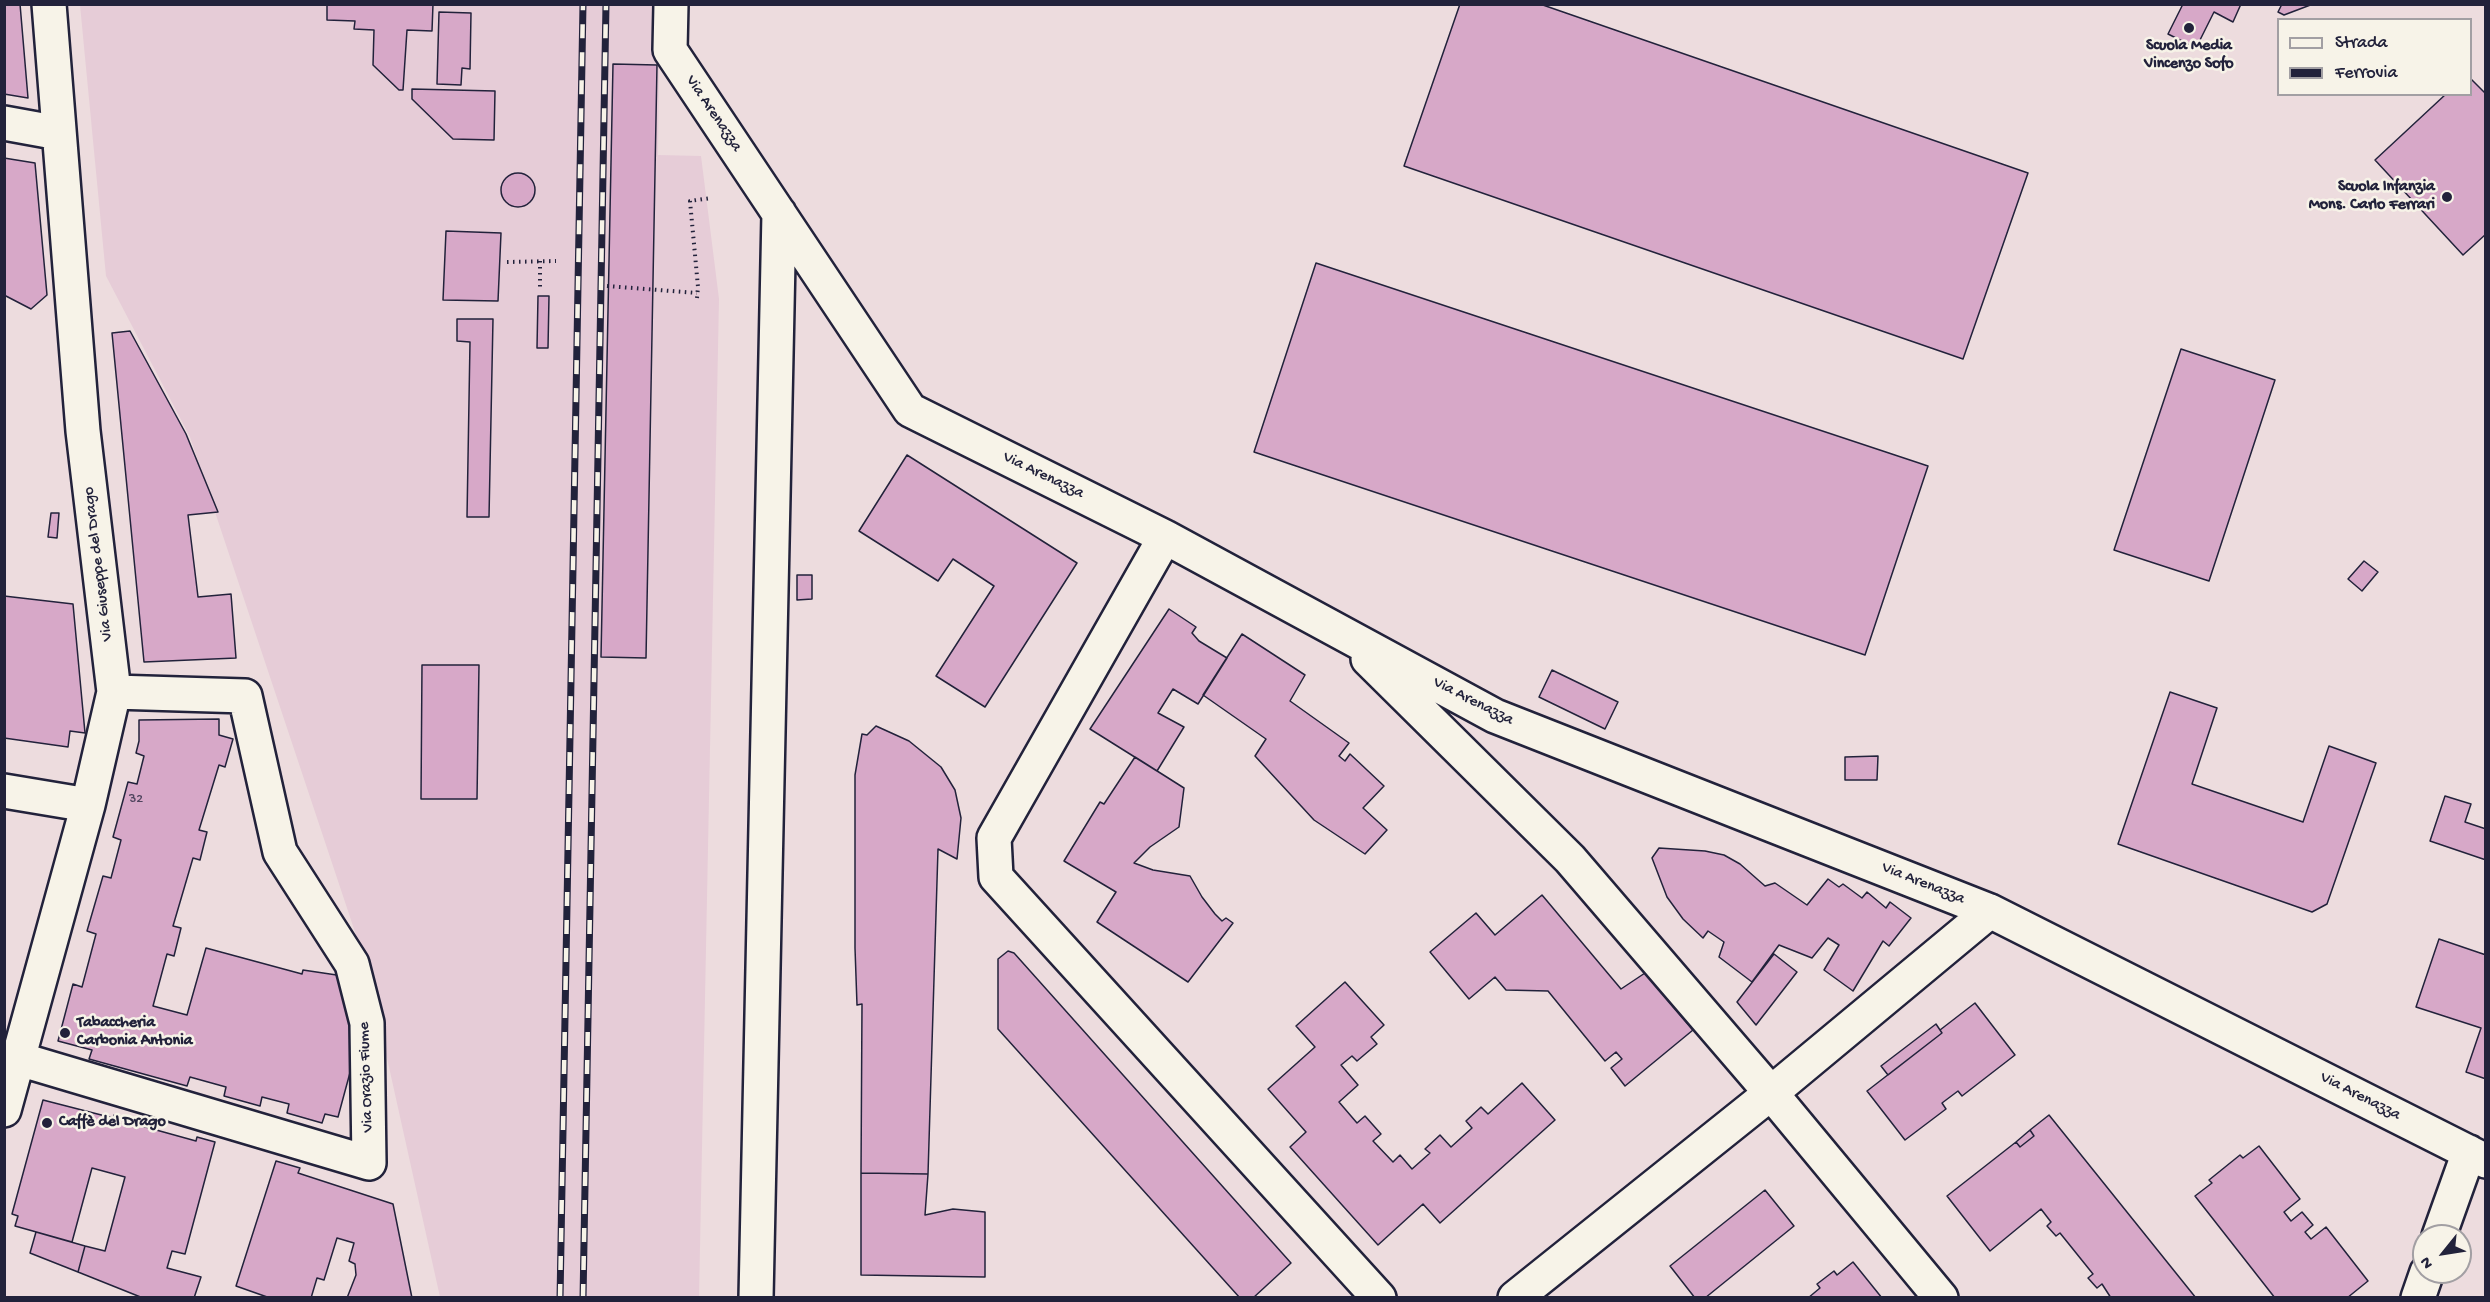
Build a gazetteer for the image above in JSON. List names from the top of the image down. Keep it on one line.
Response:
{"streets":{"street":["Via Arenazza","Via Giuseppe del Drago","Via Orazio Fiume"]},"crossings":[["Via Giuseppe del Drago","Via Orazio Fiume"]],"places":["Scuola Media Vincenzo Sofo","Scuola Infanzia Mons. Carlo Ferrari","Tabaccheria Carbonia Antonia","Caffè del Drago"],"house_numbers":["32"],"legend":["Strada","Ferrovia"],"north":"bottom left"}
